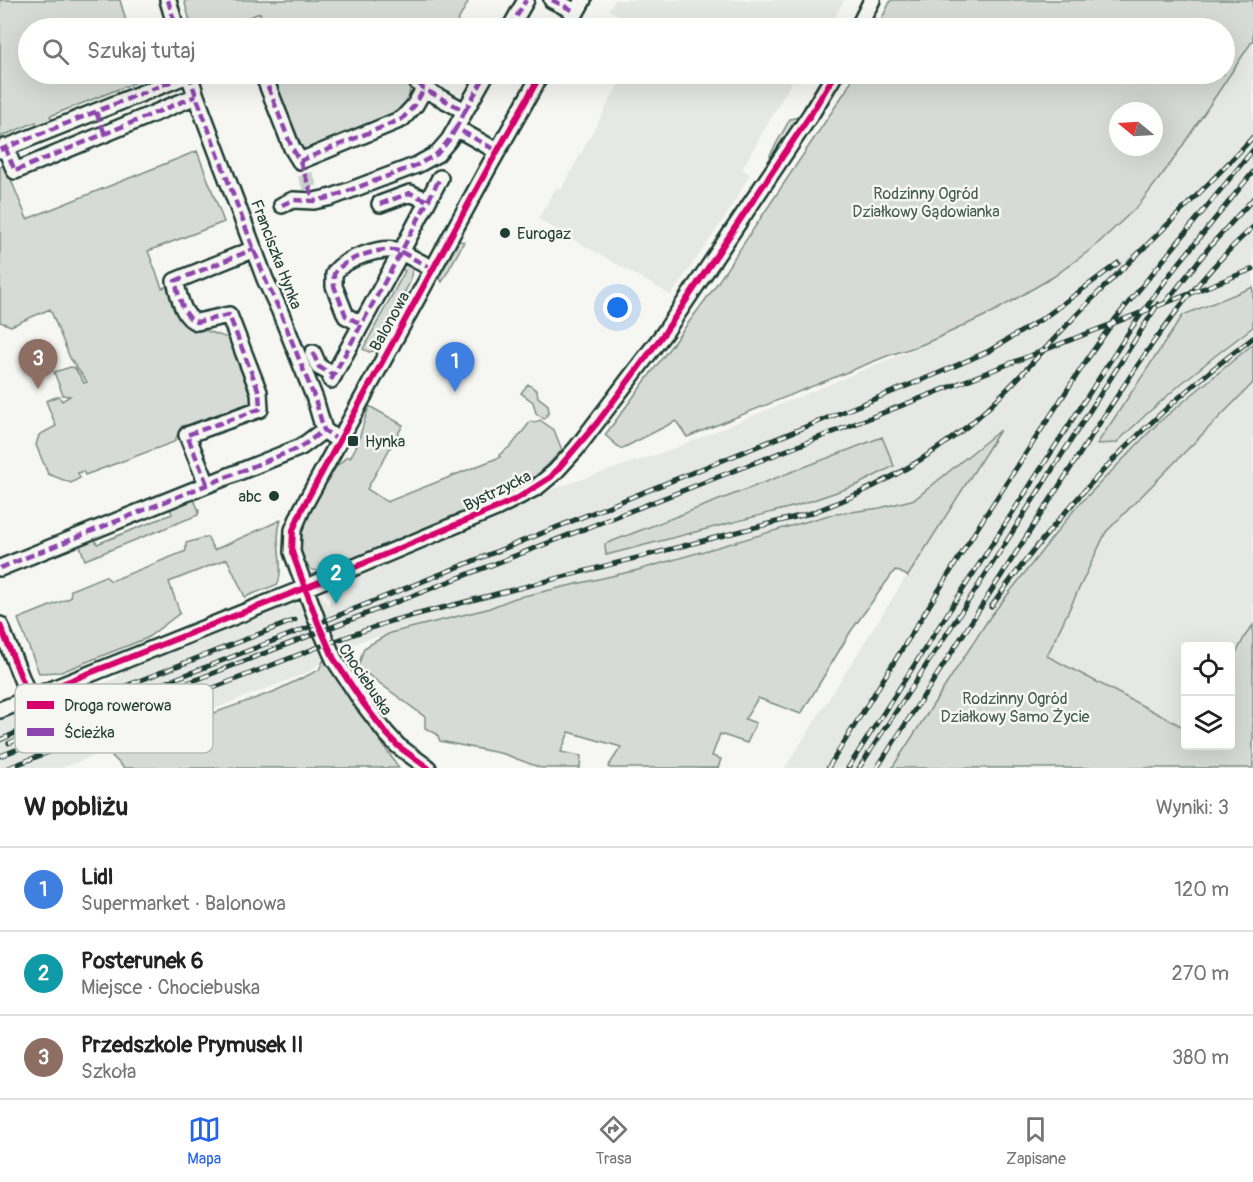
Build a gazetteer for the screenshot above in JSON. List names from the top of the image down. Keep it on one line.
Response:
{"streets":{"street":["Franciszka Hynka","Balonowa","Bystrzycka","Chociebuska"]},"crossings":[["Balonowa","Bystrzycka"],["Balonowa","Chociebuska"],["Bystrzycka","Chociebuska"]],"parks":["Rodzinny Ogród Działkowy Gądowianka","Rodzinny Ogród Działkowy Samo Życie"],"places":{"other":["Eurogaz","abc"],"transit":["Hynka"]},"legend":["Droga rowerowa","Ścieżka"],"north":"left","page":{"search":"Szukaj tutaj","pins":["3","1","2"],"heading":["W pobliżu","Wyniki: 3"],"list":[{"mark":"1","name":"Lidl","note":"Supermarket · Balonowa","value":"120 m"},{"mark":"2","name":"Posterunek 6","note":"Miejsce · Chociebuska","value":"270 m"},{"mark":"3","name":"Przedszkole Prymusek II","note":"Szkoła","value":"380 m"}],"nav":["Mapa","Trasa","Zapisane"]}}
